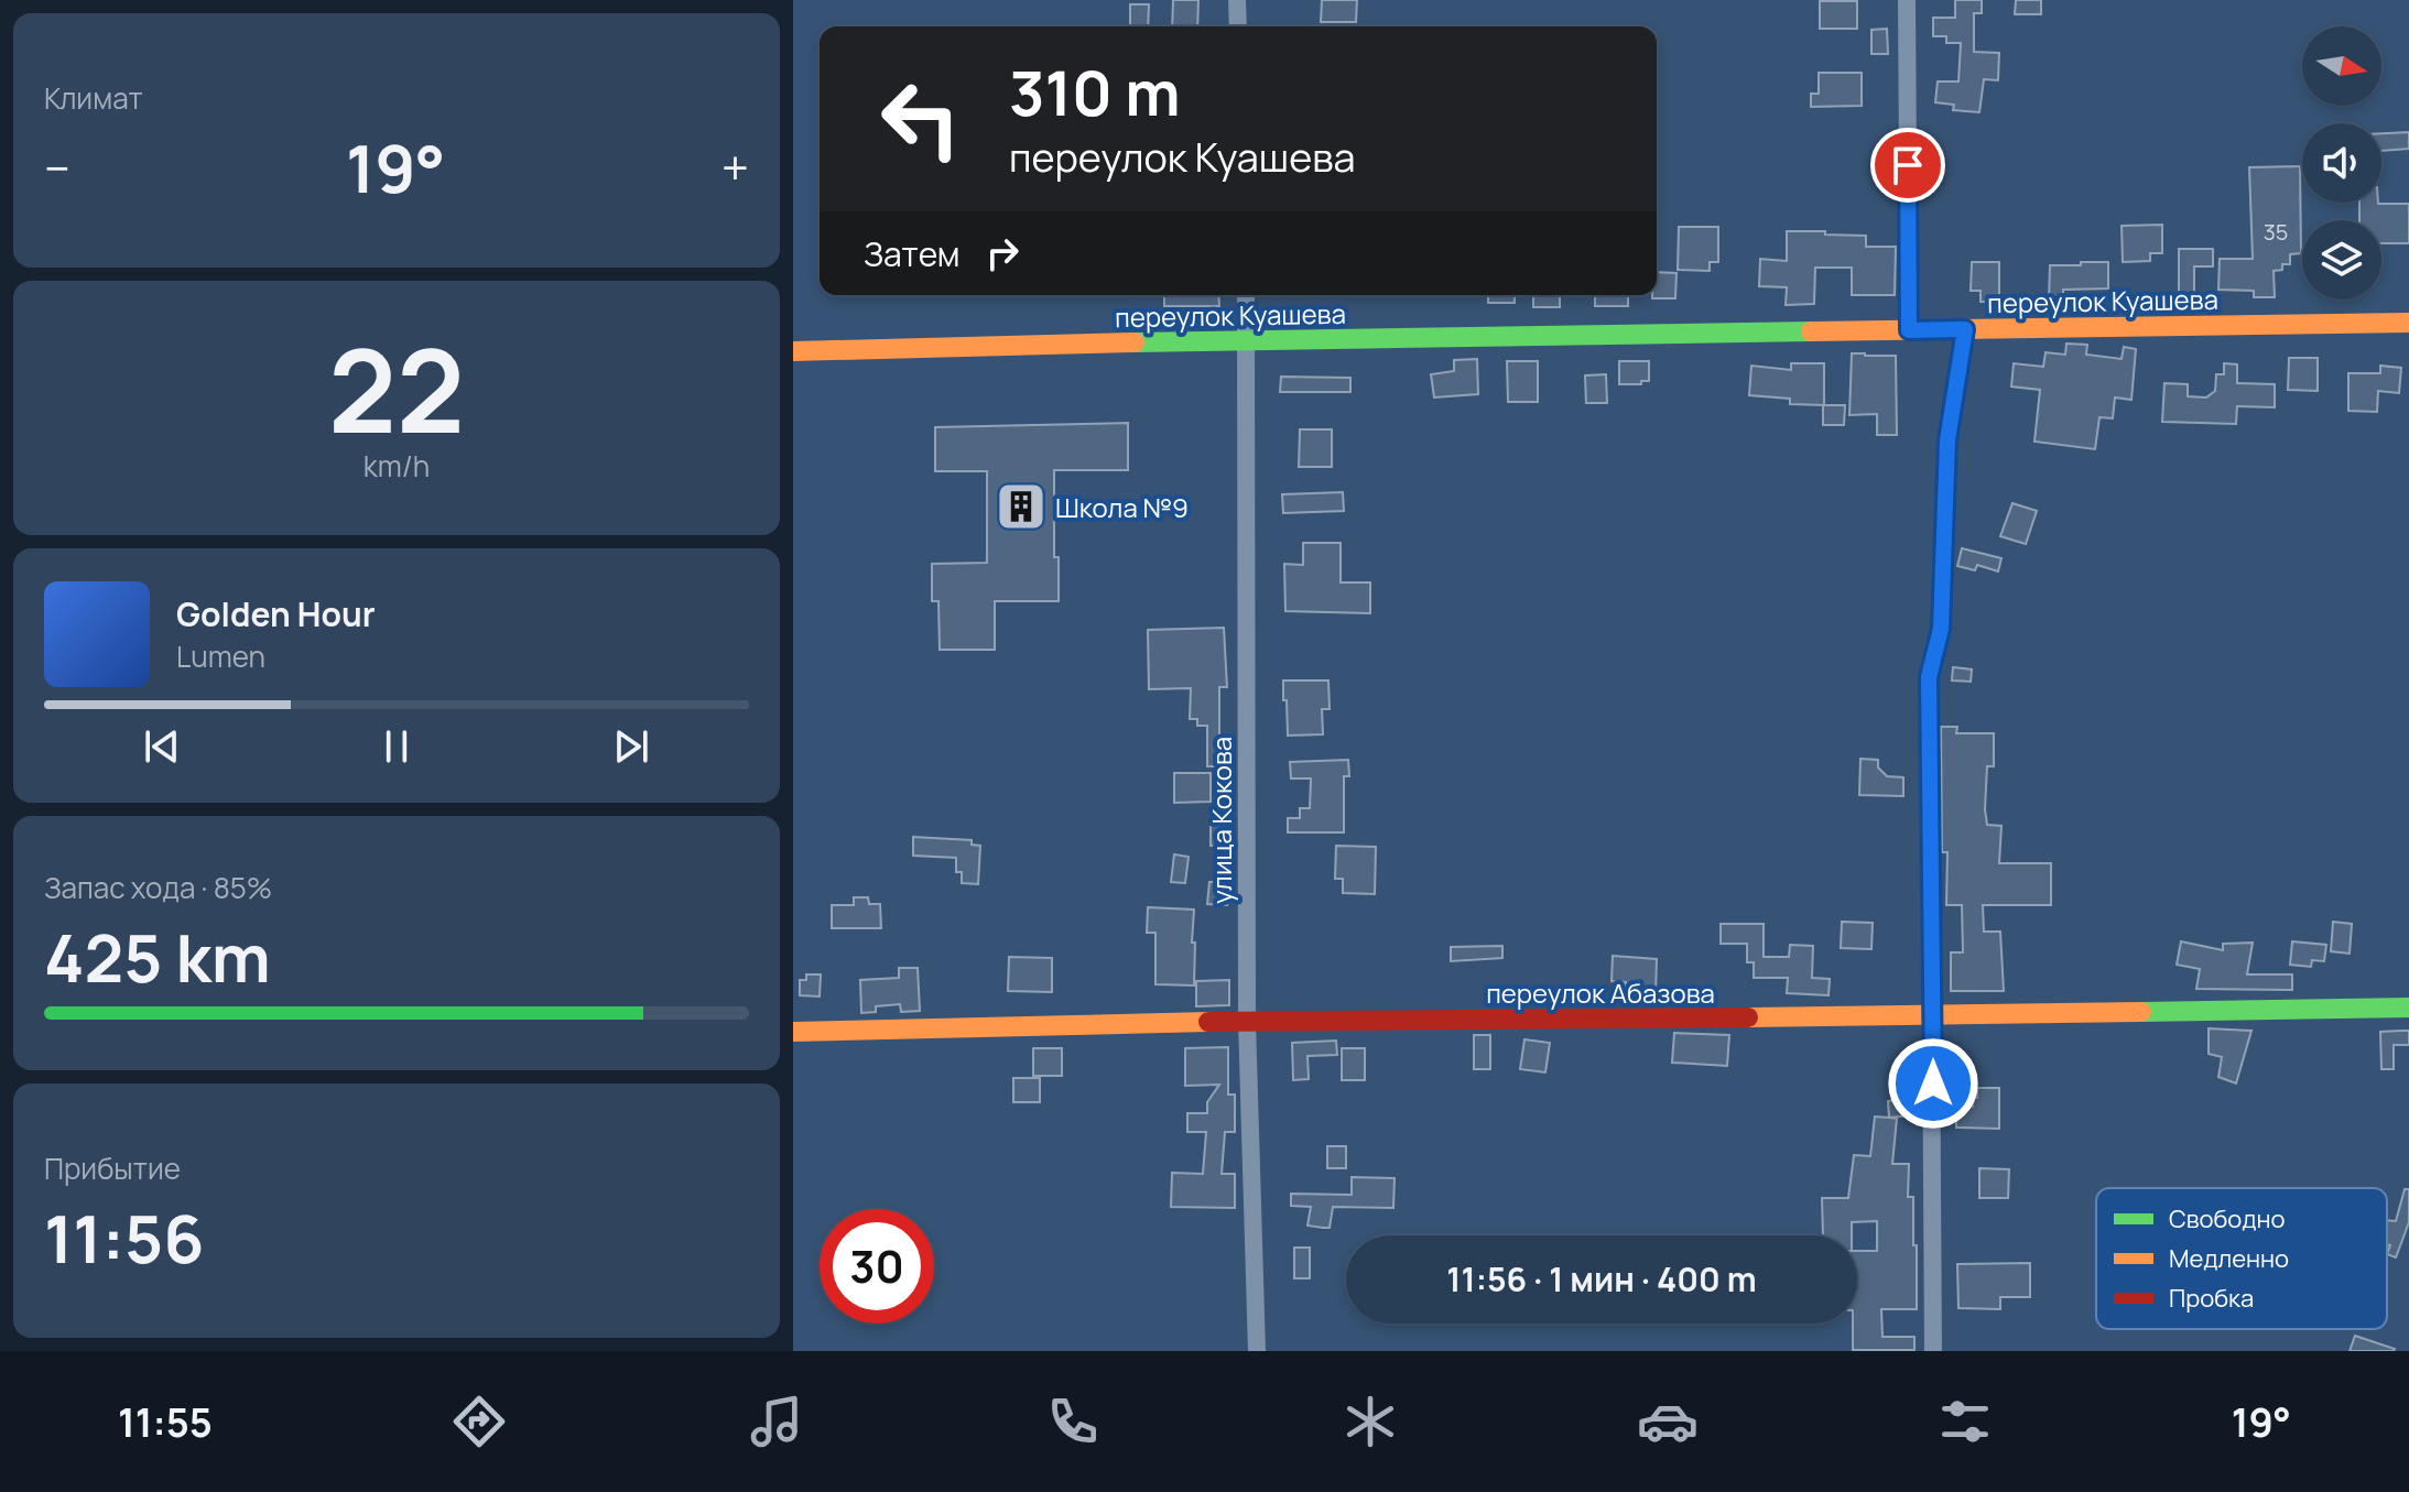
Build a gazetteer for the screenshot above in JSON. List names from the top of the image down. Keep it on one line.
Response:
{"streets":{"street":["переулок Куашева","улица Кокова","переулок Абазова"]},"crossings":[["переулок Куашева","улица Кокова"],["улица Кокова","переулок Абазова"]],"places":{"building":["Школа №9"]},"house_numbers":["35"],"legend":["Свободно","Медленно","Пробка"],"north":"right","page":{"tile":["Климат",["22","km/h"],["Запас хода · 85%","425 km"],["Прибытие","11:56"]],"turn":["310 m","переулок Куашева"],"heat":["−","19°","+"],"then":"Затем","song":["Golden Hour","Lumen"],"limit":"30","trip":"11:56 · 1 мин · 400 m","tabs":["11:55","19°"]}}
